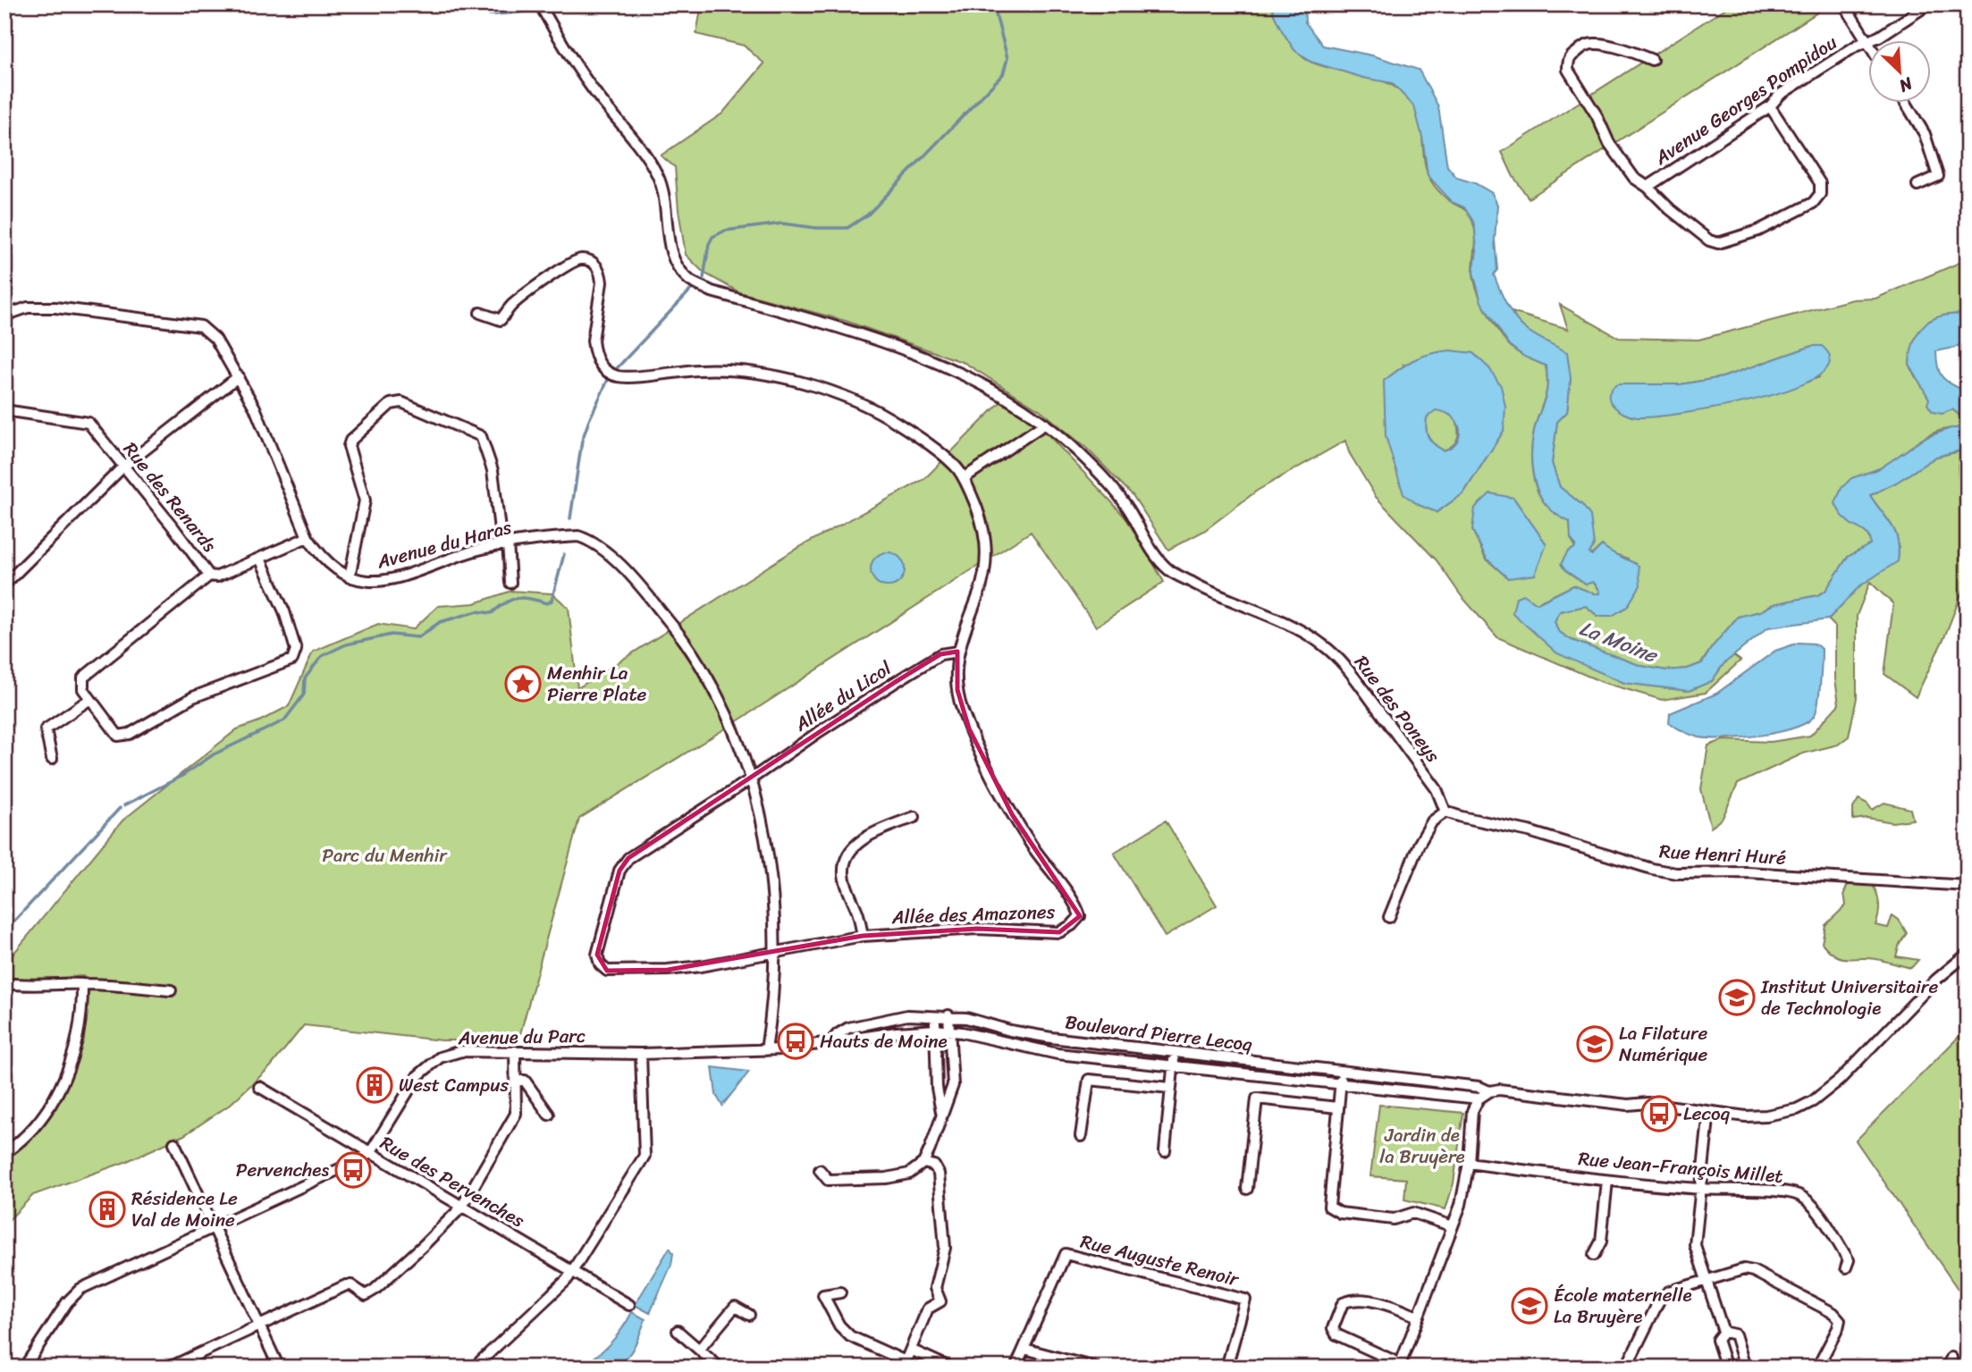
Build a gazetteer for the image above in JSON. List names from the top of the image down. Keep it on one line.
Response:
{"streets":{"street":["Avenue Georges Pompidou","Rue des Renards","Avenue du Haras","Allée du Licol","Rue des Poneys","Rue Henri Huré","Allée des Amazones","Boulevard Pierre Lecoq","Avenue du Parc","Rue Jean-François Millet","Rue des Pervenches","Rue Auguste Renoir"]},"crossings":[["Avenue du Haras","Allée du Licol"],["Avenue du Haras","Allée des Amazones"],["Avenue du Haras","Boulevard Pierre Lecoq"],["Avenue du Haras","Avenue du Parc"],["Allée du Licol","Allée des Amazones"],["Rue des Poneys","Rue Henri Huré"],["Boulevard Pierre Lecoq","Avenue du Parc"],["Avenue du Parc","Rue des Pervenches"]],"water":["La Moine"],"parks":["Parc du Menhir","Jardin de la Bruyère"],"places":{"place":["Menhir La Pierre Plate"],"school or university":["Institut Universitaire de Technologie","La Filature Numérique","École maternelle La Bruyère"],"bus stop":["Hauts de Moine","Lecoq","Pervenches"],"building":["West Campus","Résidence Le Val de Moine"]},"north":"bottom right"}
